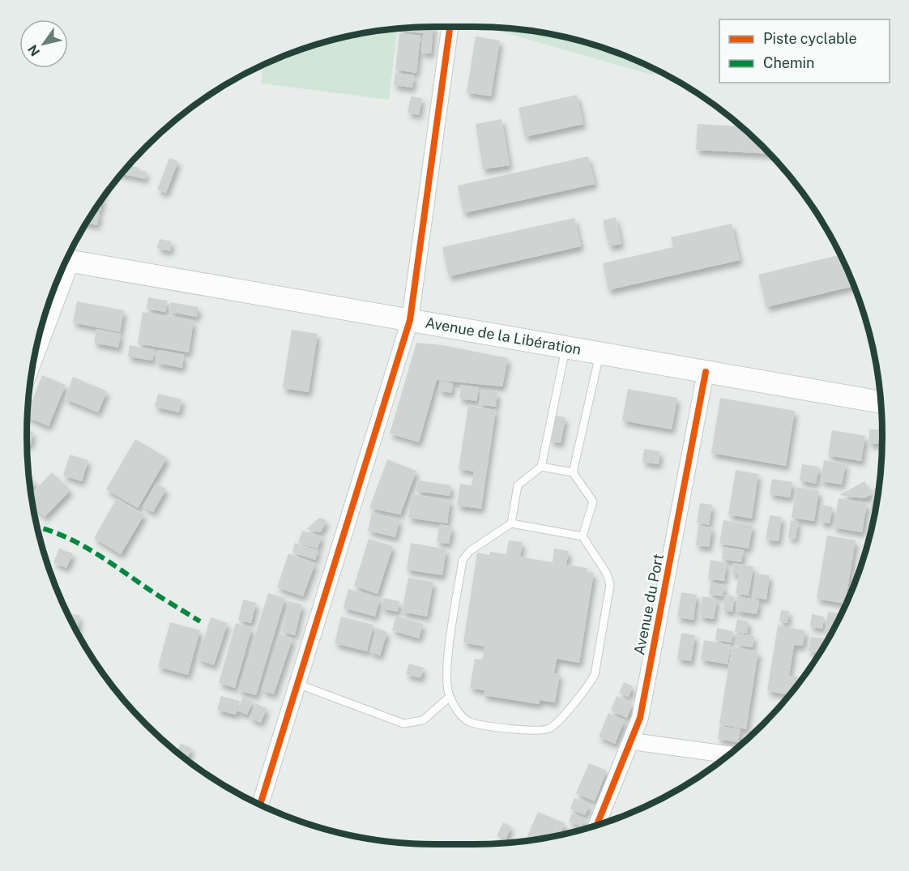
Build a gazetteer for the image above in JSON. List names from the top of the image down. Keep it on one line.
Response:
{"streets":{"main road":["Avenue de la Libération"],"street":["Avenue du Port"]},"crossings":[["Avenue de la Libération","Avenue du Port"]],"legend":["Piste cyclable","Chemin"],"north":"bottom left"}
